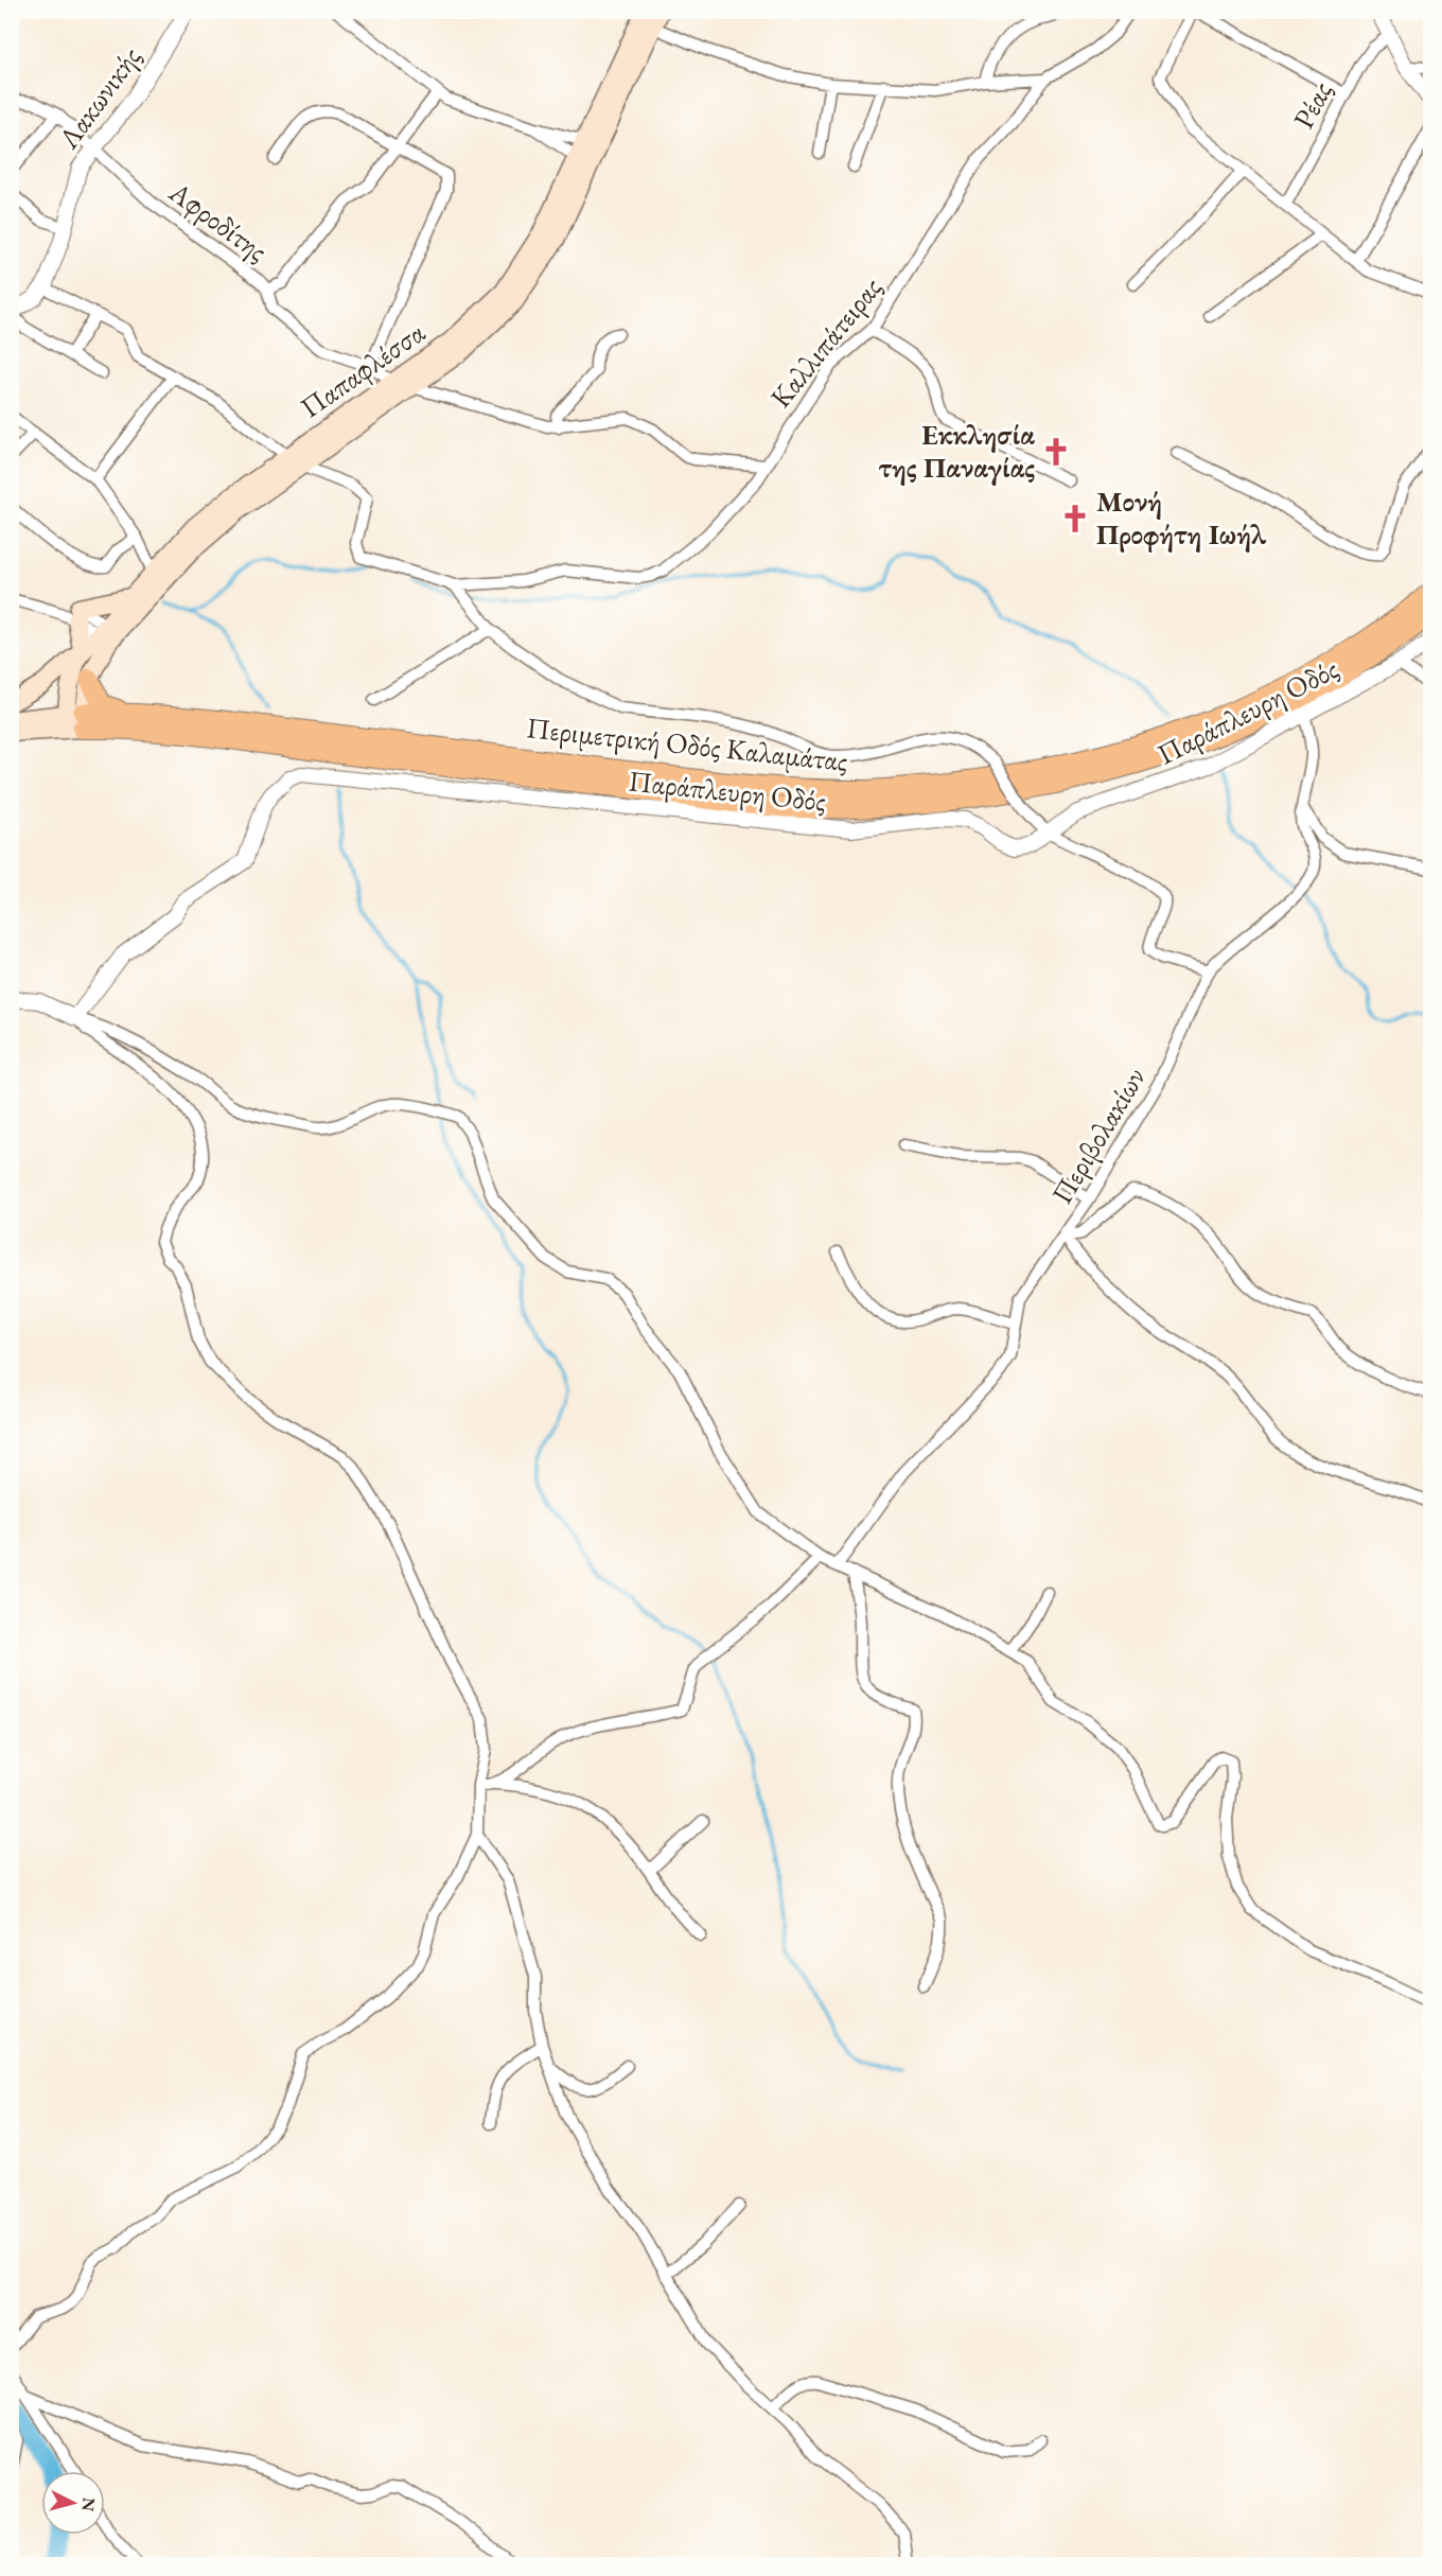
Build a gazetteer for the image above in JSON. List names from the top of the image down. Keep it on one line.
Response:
{"streets":{"main road":["Παπαφλέσσα","Περιμετρική Οδός Καλαμάτας"],"street":["Λακωνικής","Ρέας","Αφροδίτης","Καλλιπάτειρας","Παράπλευρη Οδός","Περιβολακίων"]},"crossings":[["Λακωνικής","Αφροδίτης"],["Αφροδίτης","Παπαφλέσσα"],["Παπαφλέσσα","Περιμετρική Οδός Καλαμάτας"],["Παράπλευρη Οδός","Περιβολακίων"]],"places":{"church":["Εκκλησία της Παναγίας","Μονή Προφήτη Ιωήλ"]},"north":"right"}
